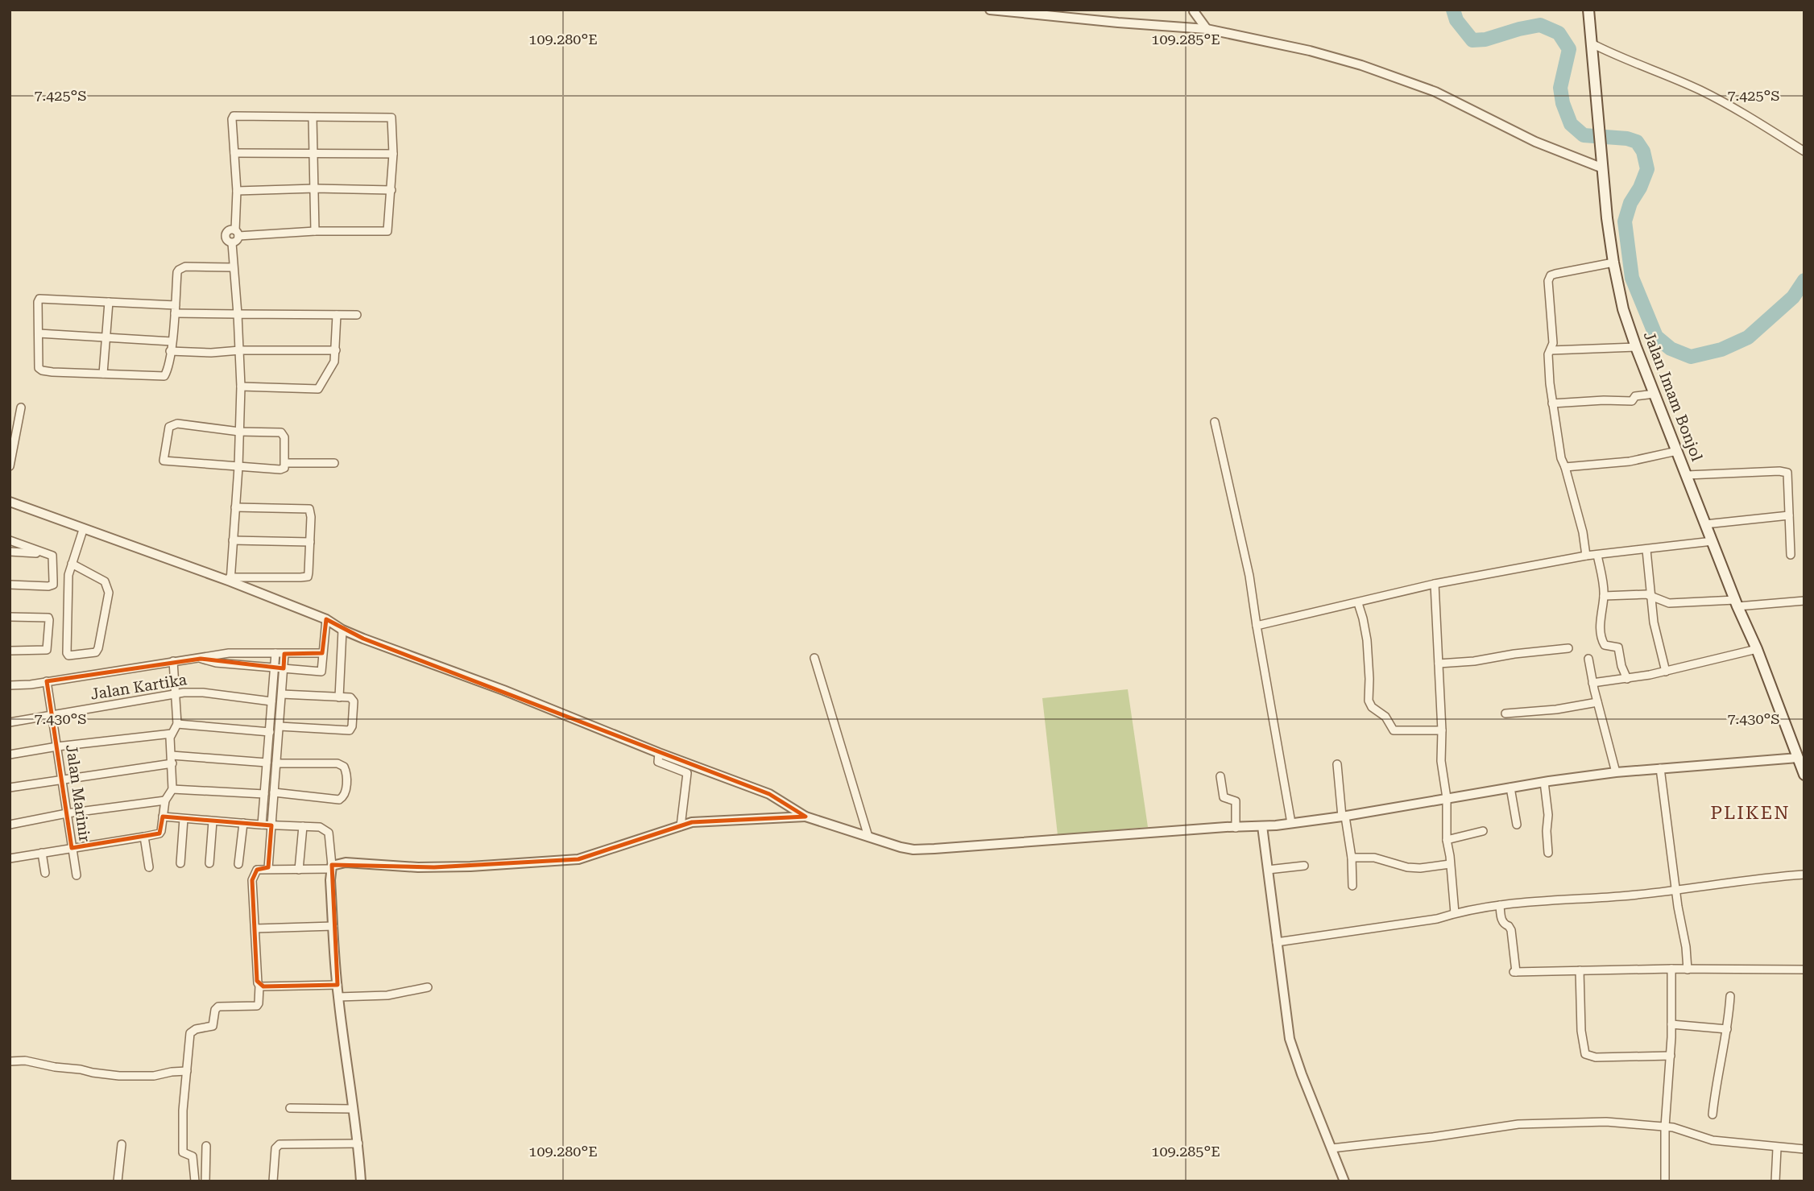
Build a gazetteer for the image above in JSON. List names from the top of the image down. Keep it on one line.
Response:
{"streets":{"main road":["Jalan Imam Bonjol"],"street":["Jalan Kartika","Jalan Marinir"]},"crossings":[["Jalan Kartika","Jalan Marinir"]],"districts":["PLIKEN"],"coordinates":["109.280°E","109.285°E","7.425°S","7.430°S"]}
